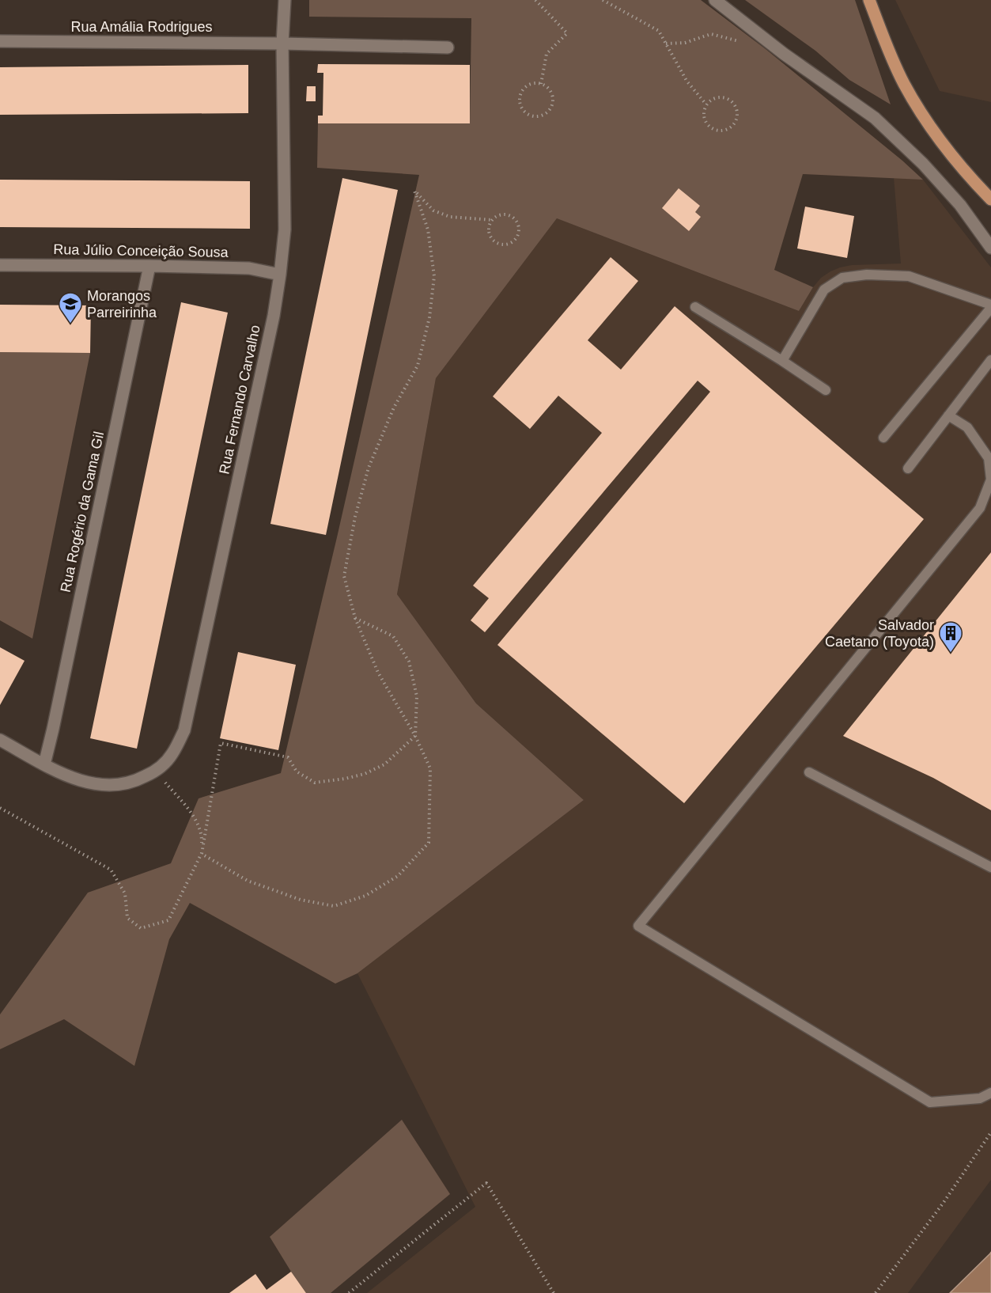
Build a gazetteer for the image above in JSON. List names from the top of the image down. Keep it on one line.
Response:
{"streets":{"street":["Rua Amália Rodrigues","Rua Júlio Conceição Sousa","Rua Fernando Carvalho","Rua Rogério da Gama Gil"]},"crossings":[["Rua Amália Rodrigues","Rua Fernando Carvalho"],["Rua Júlio Conceição Sousa","Rua Fernando Carvalho"],["Rua Júlio Conceição Sousa","Rua Rogério da Gama Gil"],["Rua Fernando Carvalho","Rua Rogério da Gama Gil"]],"places":{"school or university":["Morangos Parreirinha"],"building":["Salvador Caetano (Toyota)"]}}
